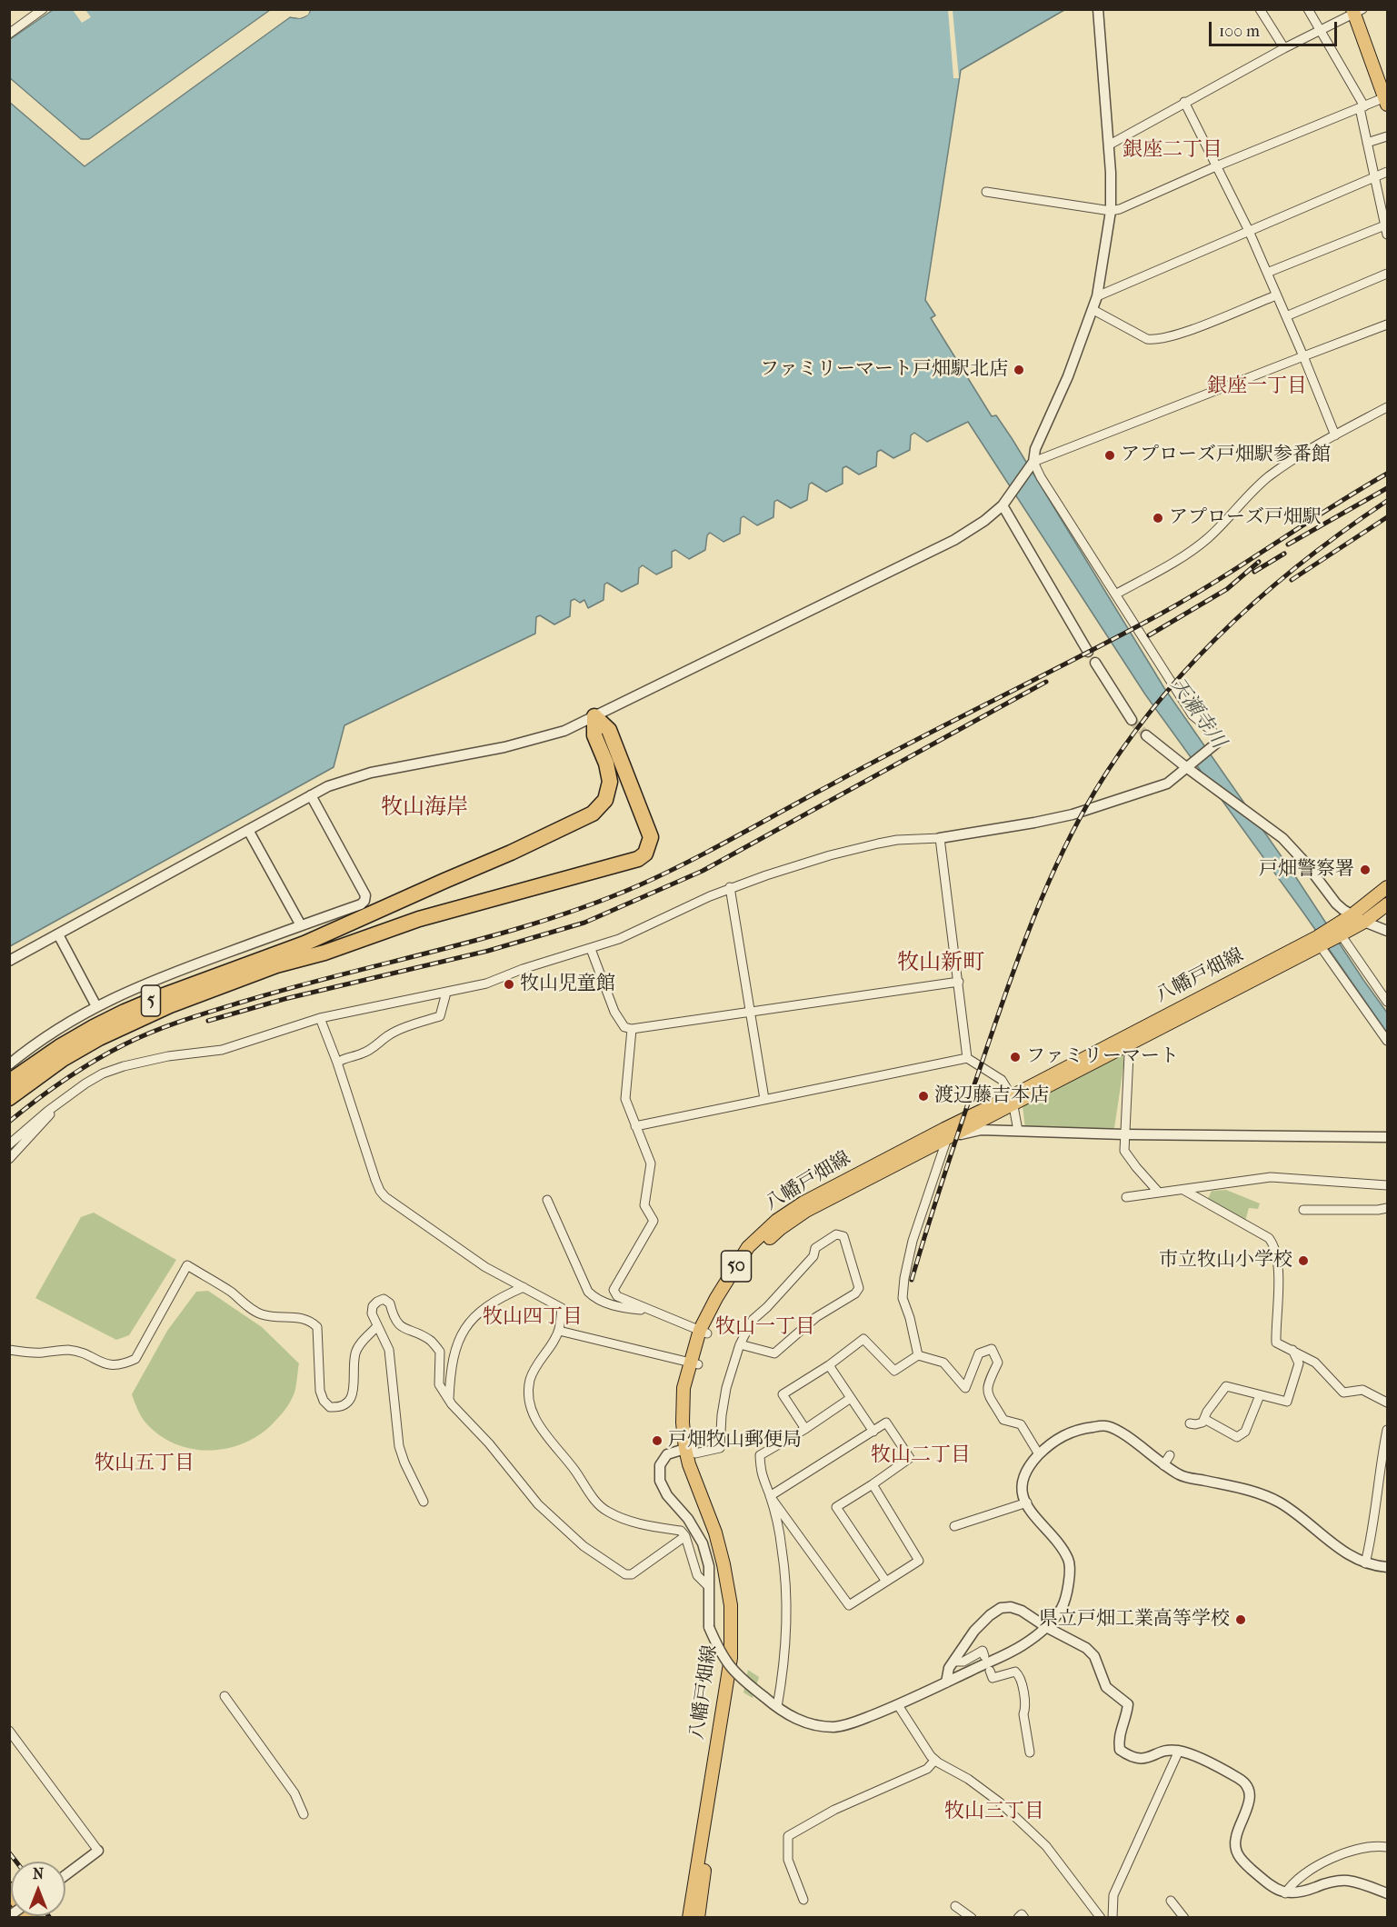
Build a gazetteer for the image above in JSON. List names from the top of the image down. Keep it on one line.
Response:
{"streets":{"highway":["5"],"main road":["八幡戸畑線","50"]},"districts":["銀座二丁目","銀座一丁目","牧山海岸","牧山新町","牧山四丁目","牧山一丁目","牧山二丁目","牧山五丁目","牧山三丁目"],"water":["天瀬寺川"],"places":["ファミリーマート戸畑駅北店","アプローズ戸畑駅参番館","アプローズ戸畑駅","戸畑警察署","牧山児童館","ファミリーマート","渡辺藤吉本店","市立牧山小学校","戸畑牧山郵便局","県立戸畑工業高等学校"],"scale_bar":"100 m","north":"top"}
